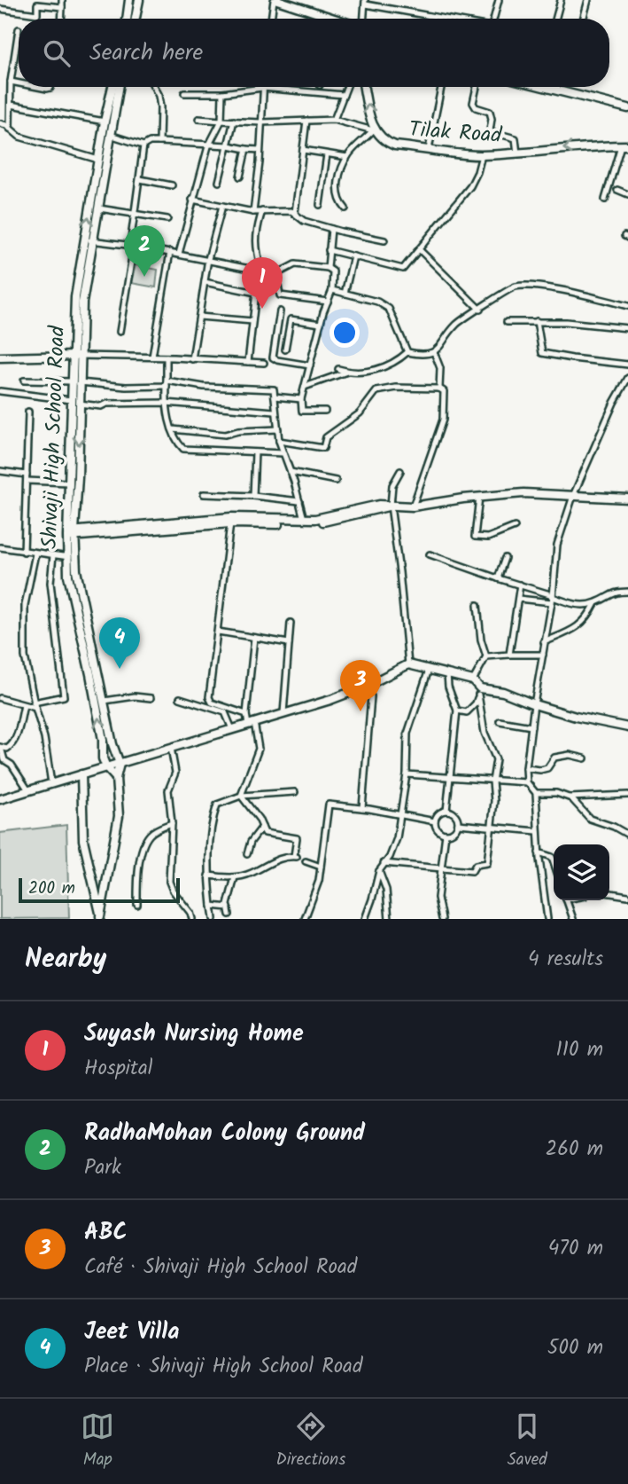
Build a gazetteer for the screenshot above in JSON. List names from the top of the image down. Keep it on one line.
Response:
{"streets":{"street":["Tilak Road","Shivaji High School Road"]},"scale_bar":"200 m","page":{"search":"Search here","pins":["2","1","4","3"],"scale":"200 m","heading":["Nearby","4 results"],"list":[{"mark":"1","name":"Suyash Nursing Home","note":"Hospital","value":"110 m"},{"mark":"2","name":"RadhaMohan Colony Ground","note":"Park","value":"260 m"},{"mark":"3","name":"ABC","note":"Café · Shivaji High School Road","value":"470 m"},{"mark":"4","name":"Jeet Villa","note":"Place · Shivaji High School Road","value":"500 m"}],"nav":["Map","Directions","Saved"]}}
